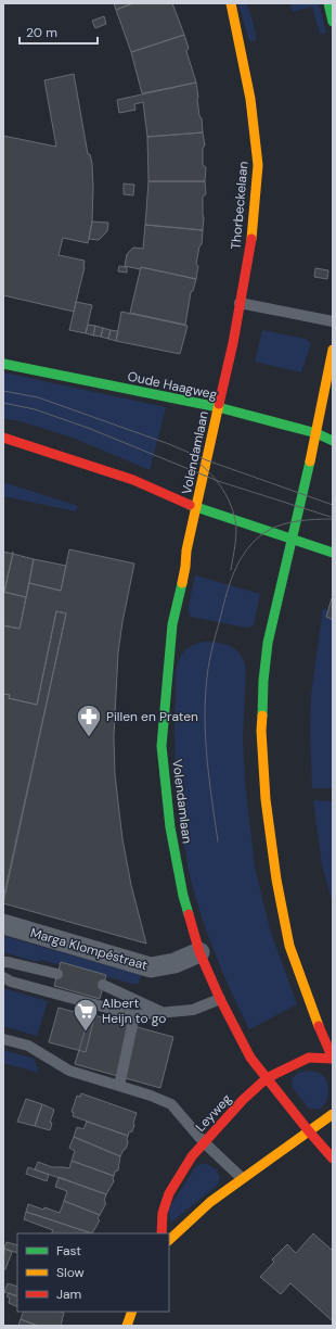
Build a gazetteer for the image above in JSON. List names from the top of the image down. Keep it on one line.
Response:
{"streets":{"street":["Thorbeckelaan","Oude Haagweg","Volendamlaan","Marga Klompéstraat","Leyweg"]},"crossings":[["Thorbeckelaan","Oude Haagweg"],["Thorbeckelaan","Volendamlaan"],["Oude Haagweg","Volendamlaan"],["Volendamlaan","Marga Klompéstraat"],["Volendamlaan","Leyweg"]],"places":{"pharmacy":["Pillen en Praten"],"supermarket":["Albert Heijn to go"]},"legend":["Fast","Slow","Jam"],"scale_bar":"20 m"}
